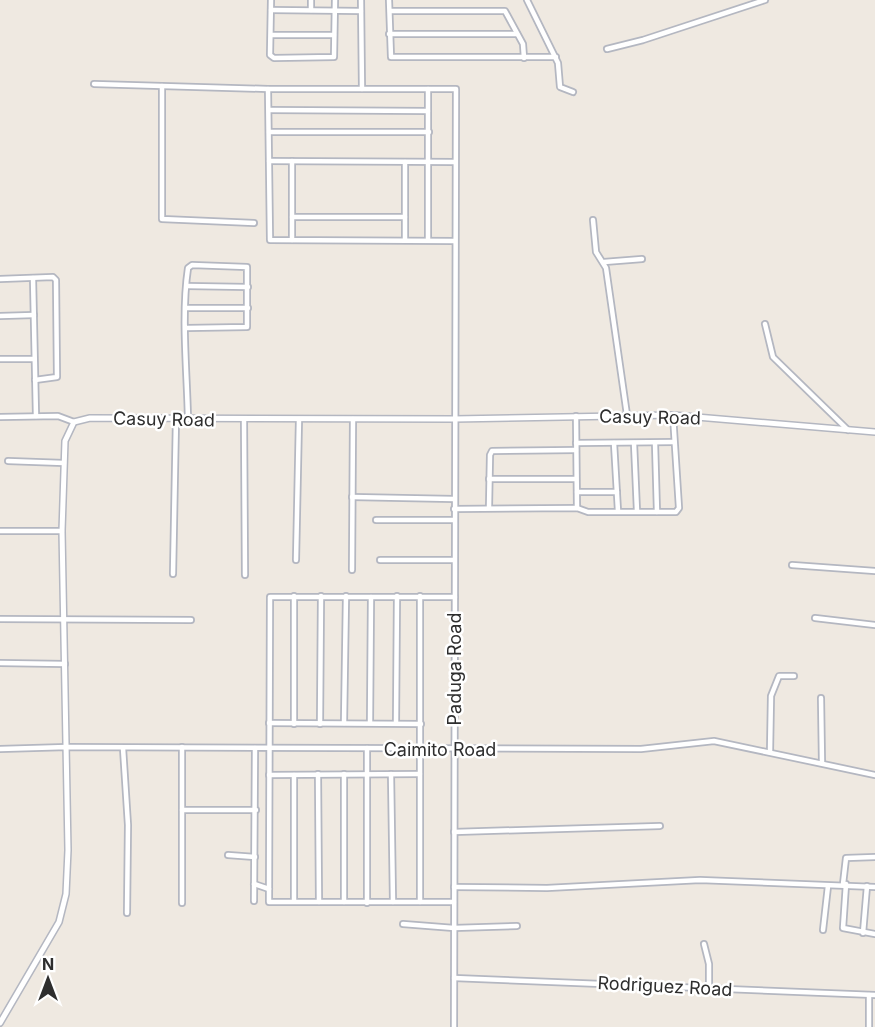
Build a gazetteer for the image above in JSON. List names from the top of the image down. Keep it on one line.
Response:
{"streets":{"street":["Casuy Road","Paduga Road","Caimito Road","Rodriguez Road"]},"crossings":[["Casuy Road","Paduga Road"],["Paduga Road","Caimito Road"],["Paduga Road","Rodriguez Road"]],"north":"top"}
